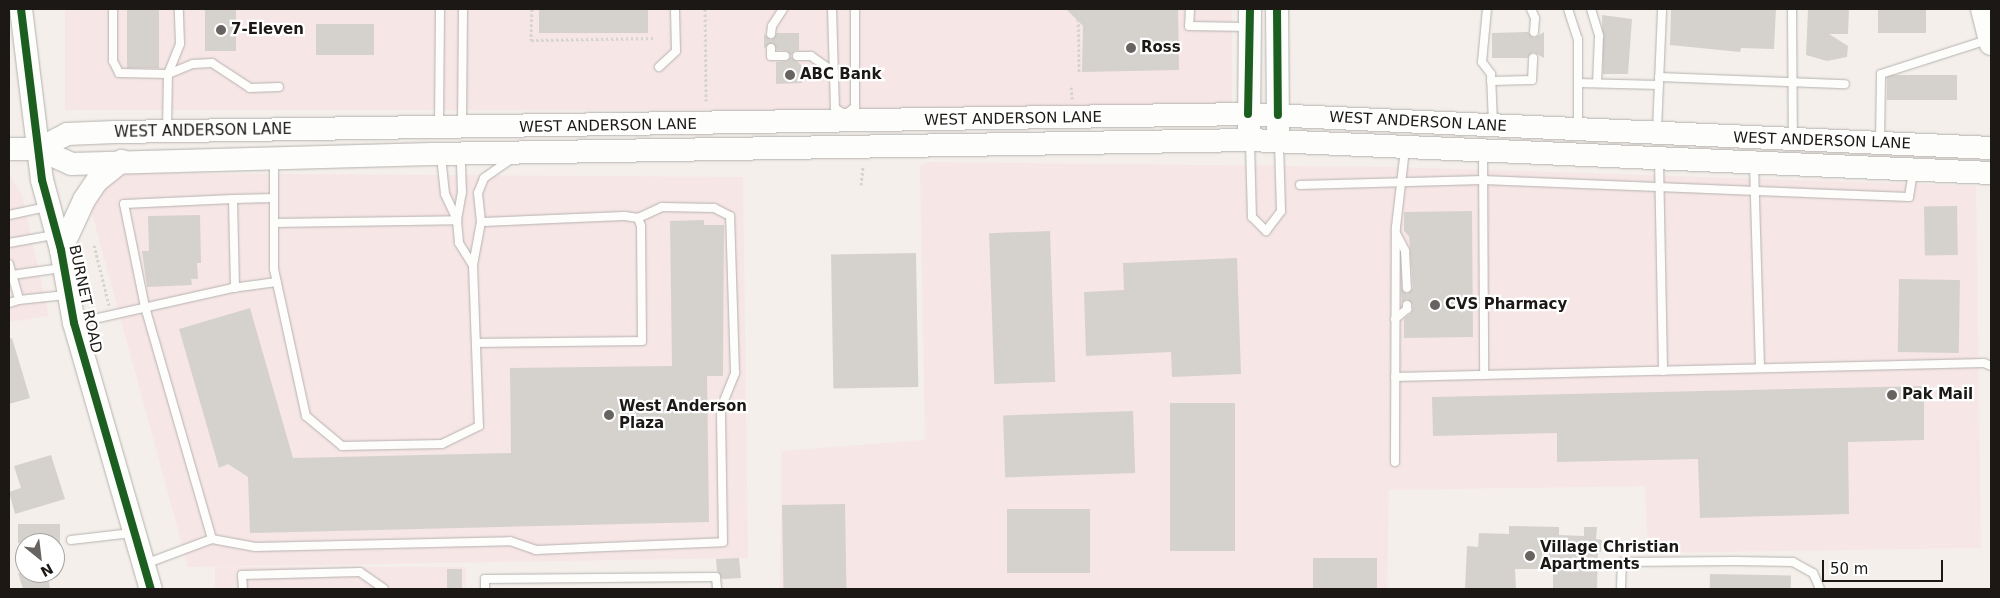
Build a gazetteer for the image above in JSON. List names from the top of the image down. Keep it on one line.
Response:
{"streets":{"main road":["WEST ANDERSON LANE","BURNET ROAD"]},"crossings":[["WEST ANDERSON LANE","BURNET ROAD"]],"places":["7-Eleven","Ross","ABC Bank","CVS Pharmacy","Pak Mail","West Anderson Plaza","Village Christian Apartments"],"scale_bar":"50 m","north":"bottom right"}
